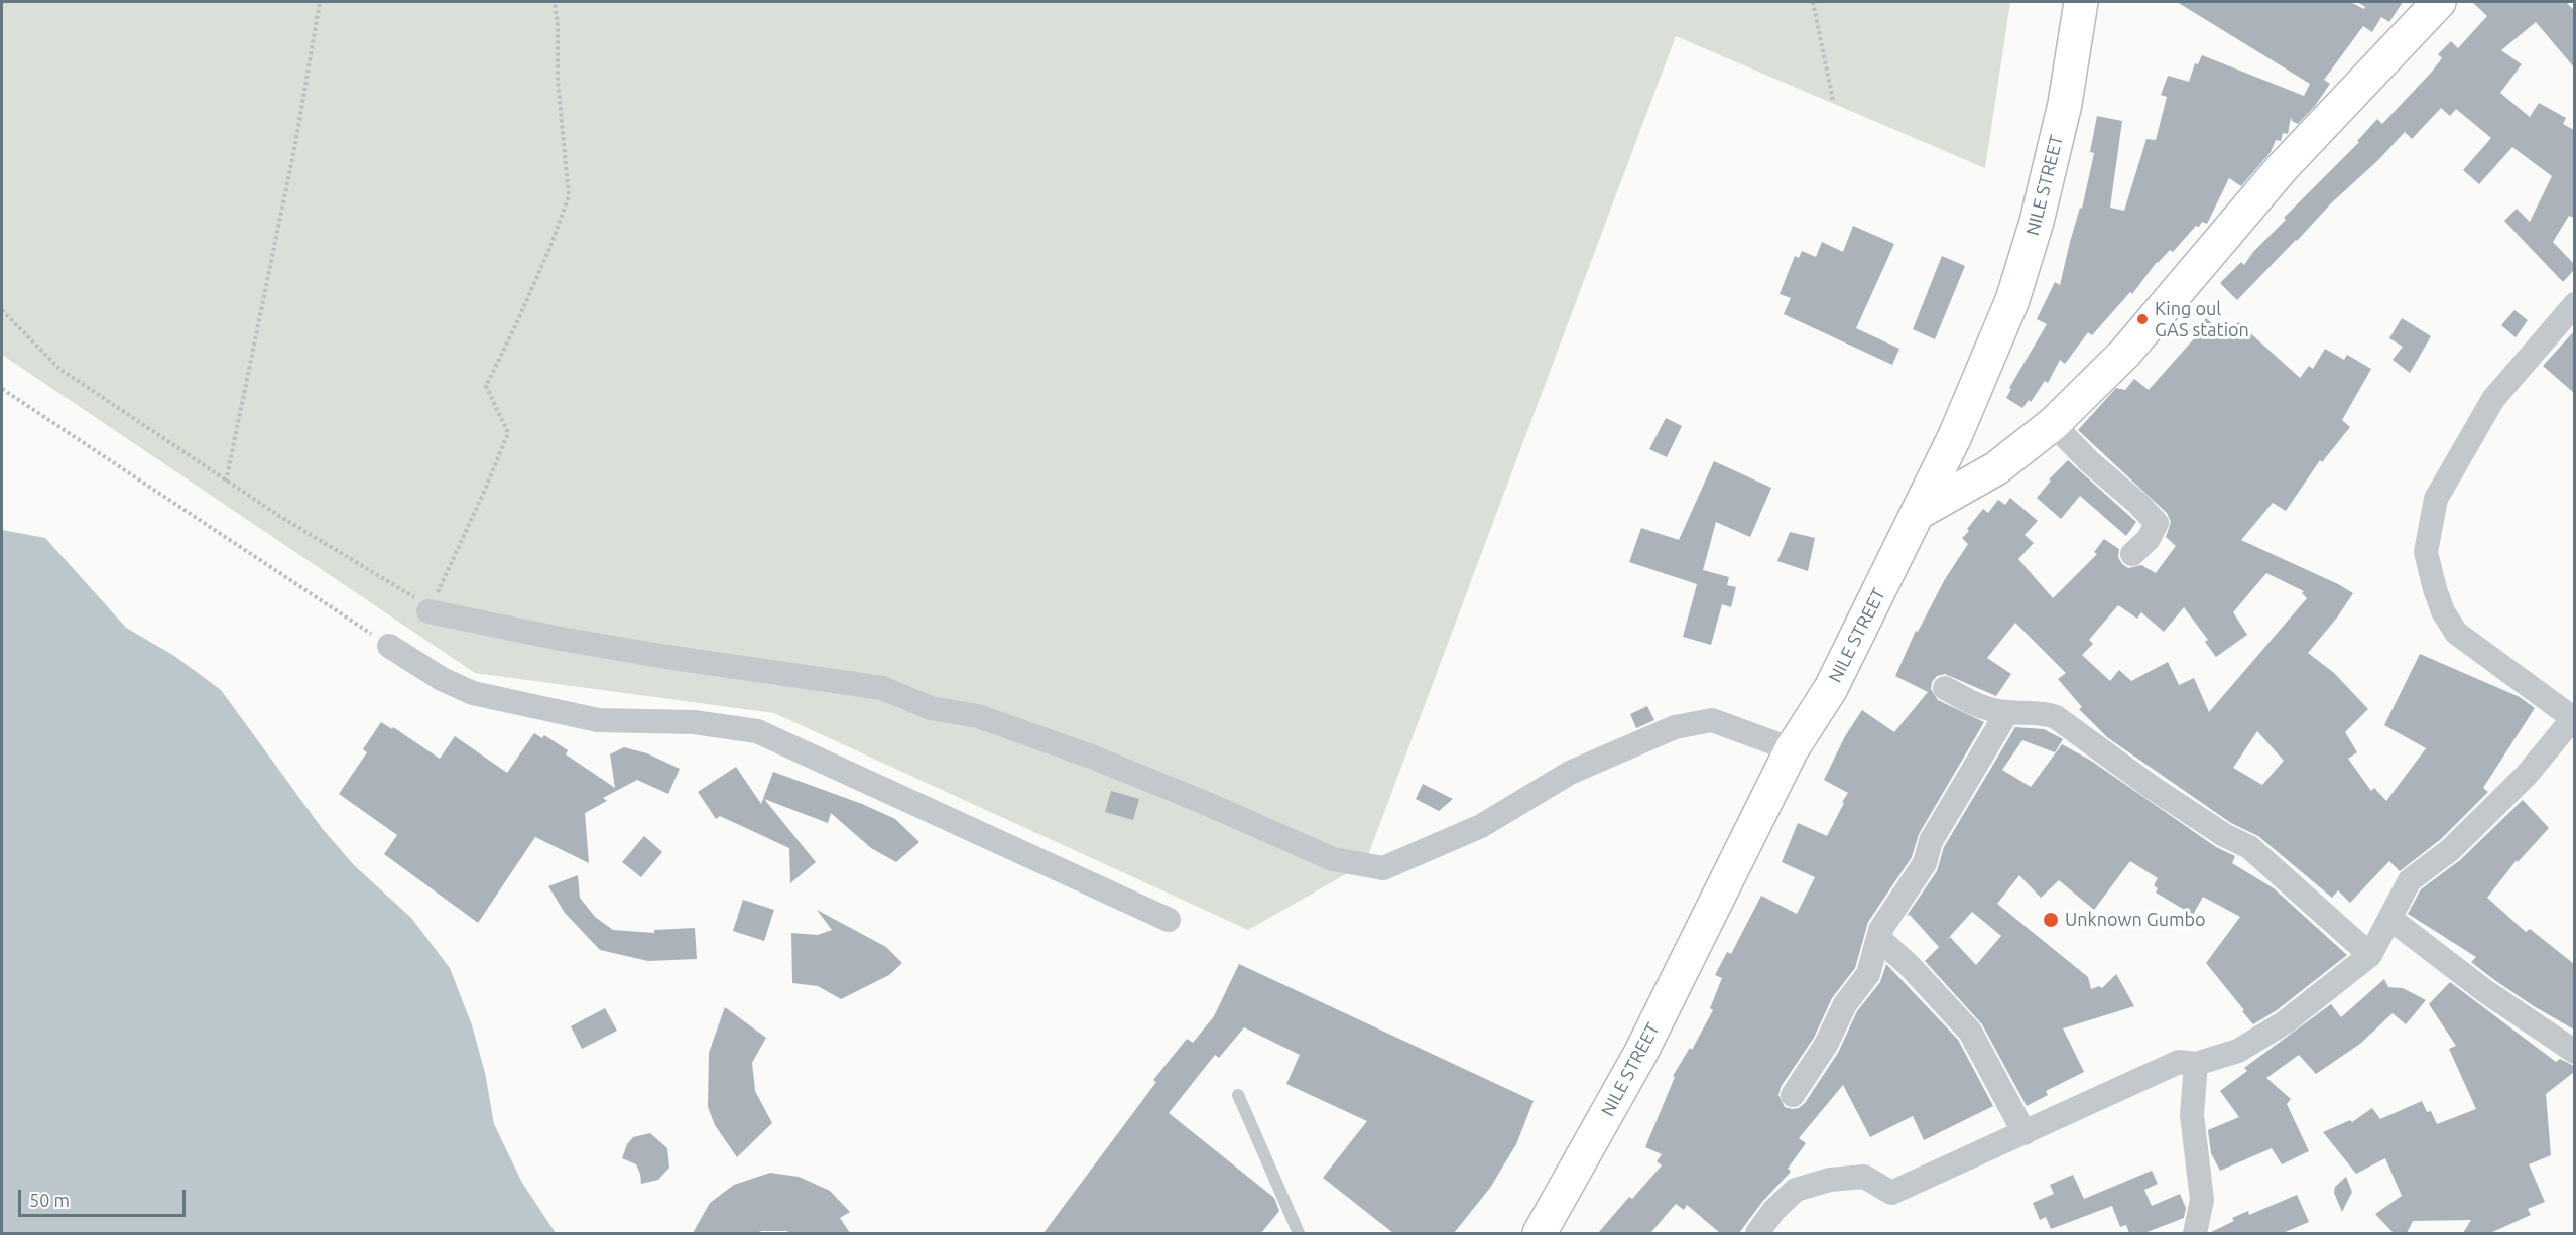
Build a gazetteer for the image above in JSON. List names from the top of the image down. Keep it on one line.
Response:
{"streets":{"main road":["NILE STREET"]},"places":["King oul GAS station","Unknown Gumbo"],"scale_bar":"50 m"}
